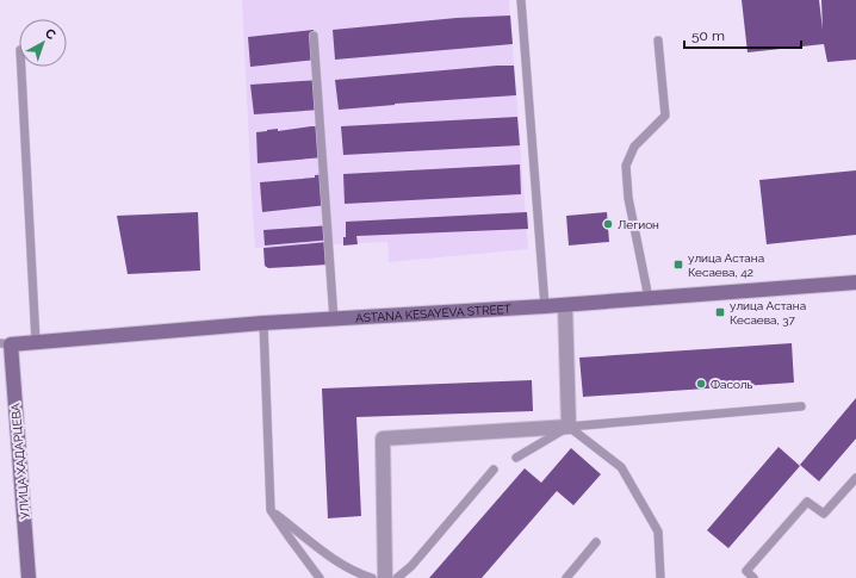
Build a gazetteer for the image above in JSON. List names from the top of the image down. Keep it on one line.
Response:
{"streets":{"street":["ASTANA KESAYEVA STREET","УЛИЦА ХАДАРЦЕВА"]},"crossings":[["ASTANA KESAYEVA STREET","УЛИЦА ХАДАРЦЕВА"]],"places":{"other":["Легион","Фасоль"],"transit":["улица Астана Кесаева, 42","улица Астана Кесаева, 37"]},"scale_bar":"50 m","north":"top right"}
